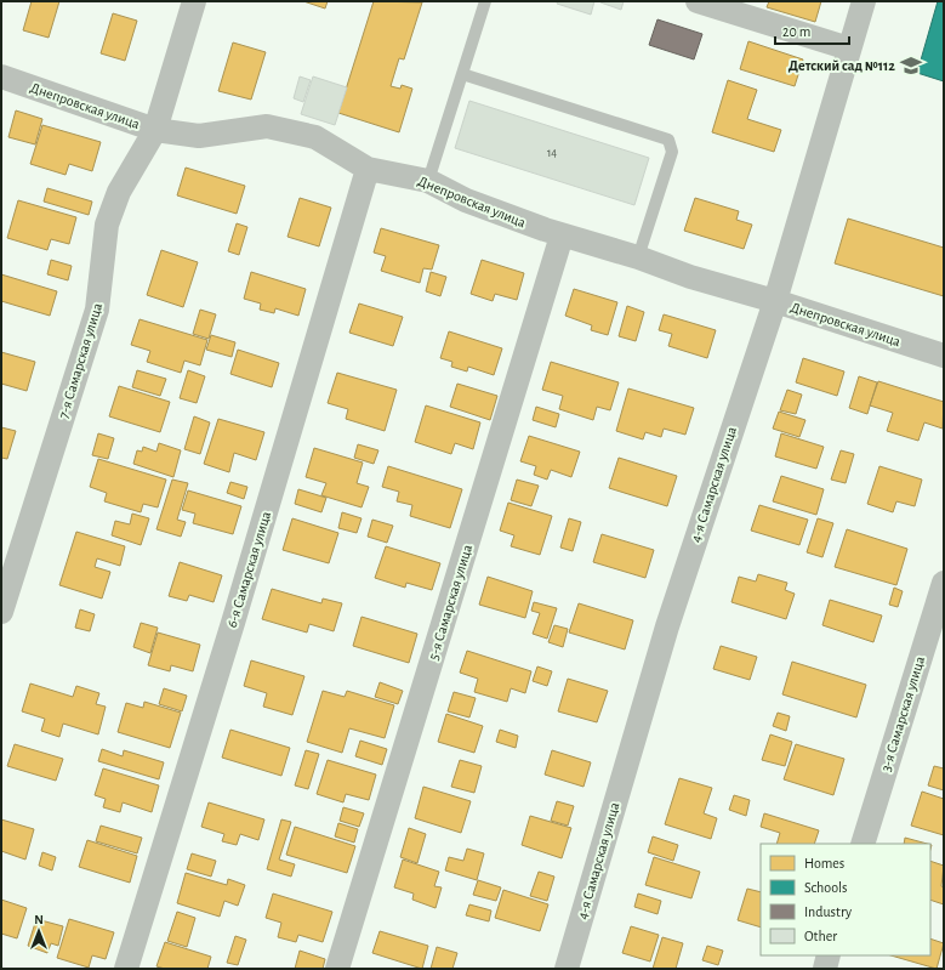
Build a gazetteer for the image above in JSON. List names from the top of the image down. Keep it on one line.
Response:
{"streets":{"street":["Днепровская улица","7-я Самарская улица","4-я Самарская улица","6-я Самарская улица","5-я Самарская улица","3-я Самарская улица"]},"crossings":[["Днепровская улица","7-я Самарская улица"],["Днепровская улица","4-я Самарская улица"],["Днепровская улица","6-я Самарская улица"],["Днепровская улица","5-я Самарская улица"]],"places":{"school or university":["Детский сад №112"]},"house_numbers":["14"],"legend":["Homes","Schools","Industry","Other"],"scale_bar":"20 m","north":"top"}
